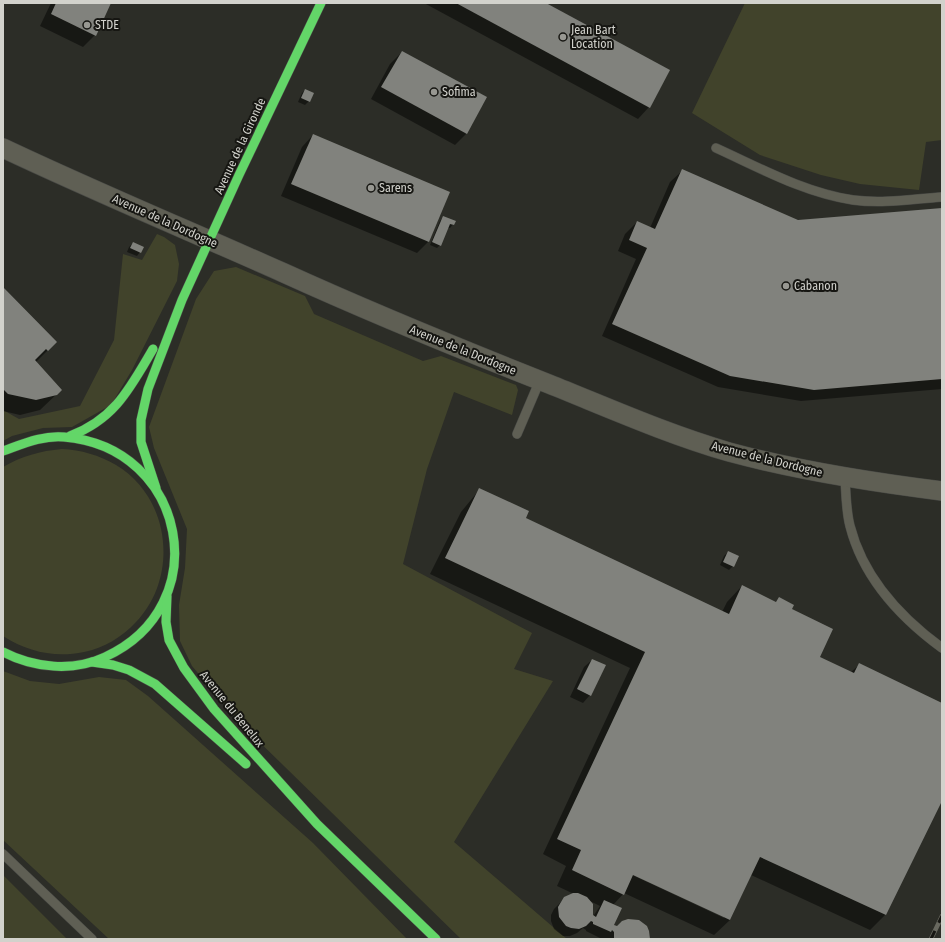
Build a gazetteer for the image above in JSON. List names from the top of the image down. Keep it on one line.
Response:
{"streets":{"street":["Avenue de la Gironde","Avenue de la Dordogne","Avenue du Benelux"]},"crossings":[["Avenue de la Gironde","Avenue de la Dordogne"]],"places":["STDE","Jean Bart Location","Sofima","Sarens","Cabanon"]}
